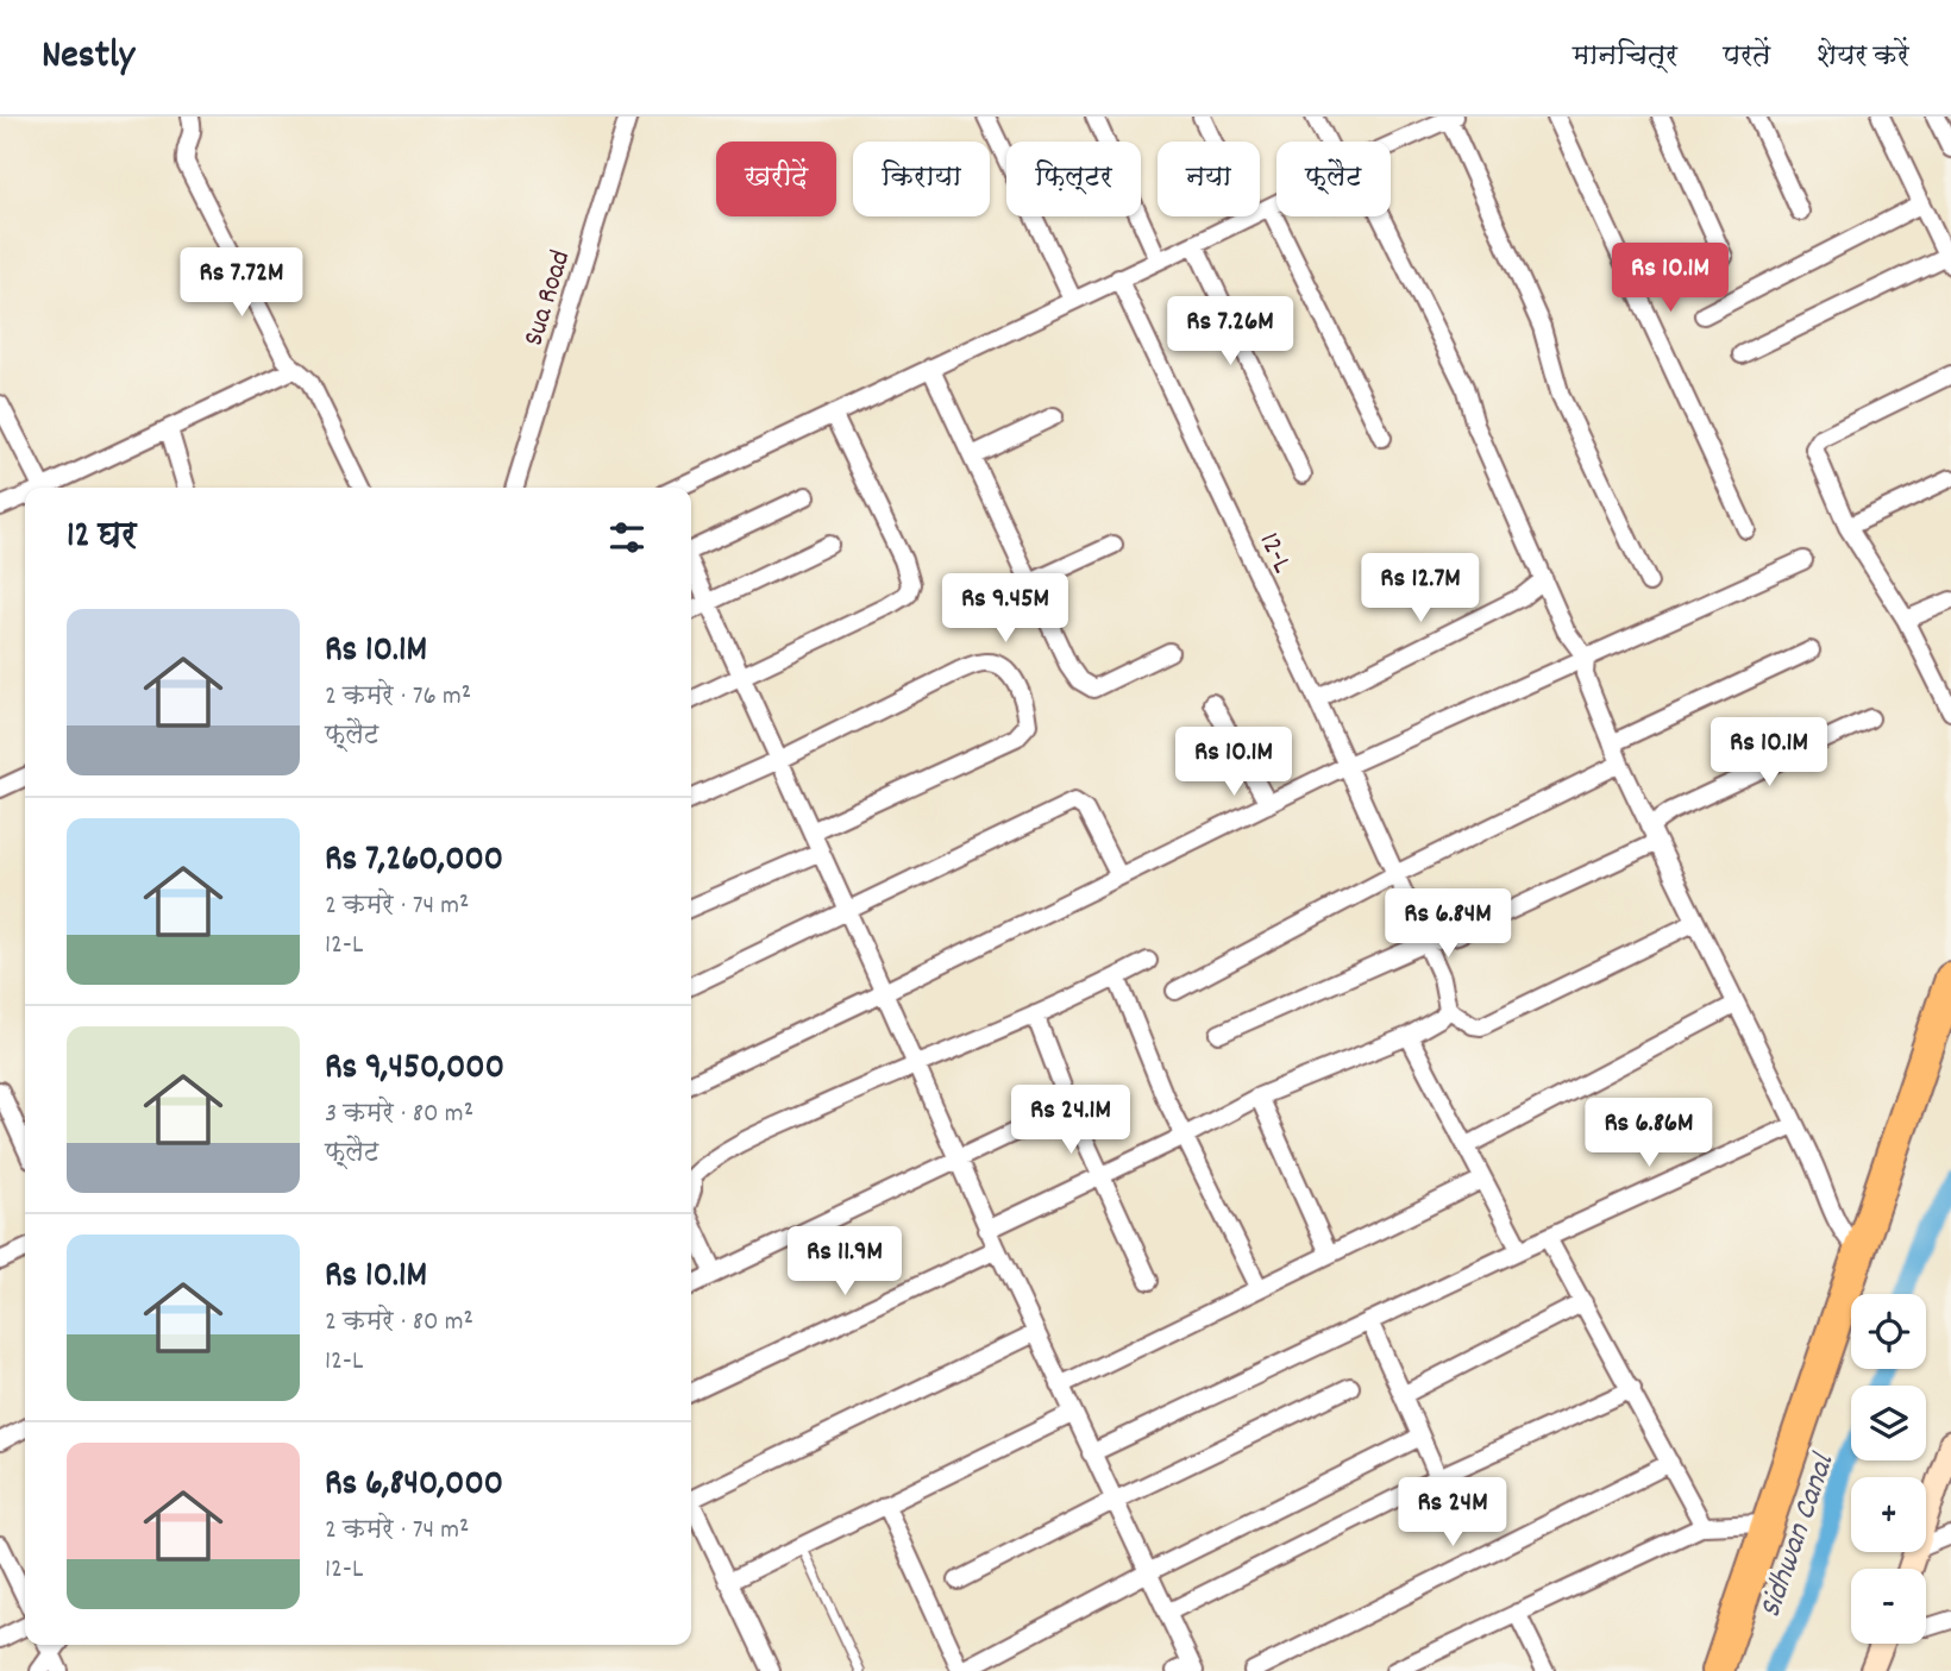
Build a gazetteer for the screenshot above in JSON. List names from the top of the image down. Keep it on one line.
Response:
{"streets":{"street":["Sua Road","12-L"]},"water":["Sidhwan Canal"],"page":{"header":"Nestly","nav":["मानचित्र","परतें","शेयर करें"],"chip":["खरीदें","किराया","फ़िल्टर","नया","फ़्लैट"],"price":["Rs 10.1M","Rs 7.72M","Rs 7.26M","Rs 12.7M","Rs 9.45M","Rs 10.1M","Rs 10.1M","Rs 6.84M","Rs 24.1M","Rs 6.86M","Rs 11.9M","Rs 24M"],"heading":"12 घर","list":[{"name":"Rs 10.1M","note":"2 कमरे · 76 m² · फ़्लैट"},{"name":"Rs 7,260,000","note":"2 कमरे · 74 m² · 12-L"},{"name":"Rs 9,450,000","note":"3 कमरे · 80 m² · फ़्लैट"},{"name":"Rs 10.1M","note":"2 कमरे · 80 m² · 12-L"},{"name":"Rs 6,840,000","note":"2 कमरे · 74 m² · 12-L"}],"map_buttons":["+","−"]}}
